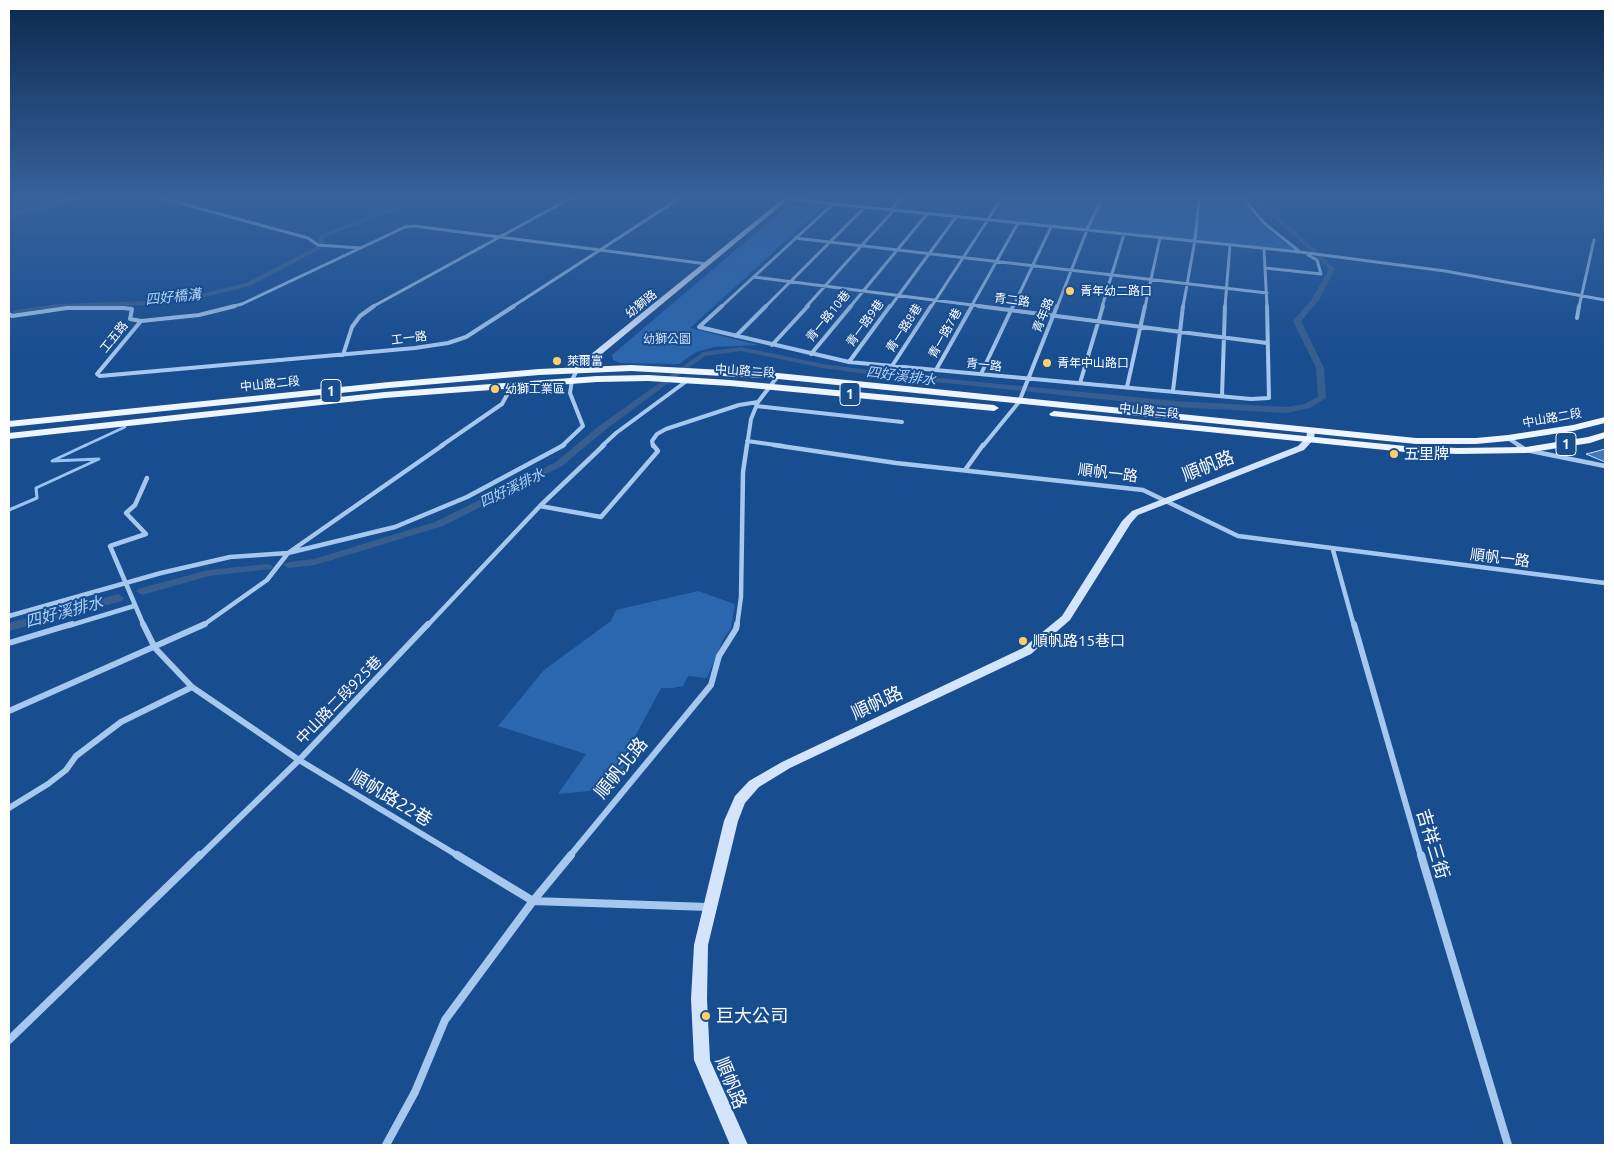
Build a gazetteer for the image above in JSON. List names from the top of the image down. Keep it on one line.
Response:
{"streets":{"main road":["中山路二段","1"],"street":["青二路","幼獅路","青年路","青一路10巷","青一路9巷","青一路8巷","青一路7巷","工五路","工一路","青一路","順帆路","順帆一路","中山路二段925巷","順帆北路","順帆路22巷","吉祥三街"]},"crossings":[["青二路","青年路"],["青二路","青一路10巷"],["青二路","青一路9巷"],["青二路","青一路8巷"],["青二路","青一路7巷"],["青二路","青一路"],["幼獅路","中山路二段"],["青年路","青一路"],["青年路","中山路二段"],["青年路","順帆一路"],["青一路10巷","青一路"],["青一路9巷","青一路"],["青一路8巷","青一路"],["青一路7巷","青一路"],["工五路","工一路"],["中山路二段","順帆路"],["中山路二段","中山路二段925巷"],["中山路二段","順帆北路"],["順帆路","順帆一路"],["順帆路","順帆路22巷"],["順帆一路","順帆北路"],["順帆一路","吉祥三街"],["中山路二段925巷","順帆路22巷"],["順帆北路","順帆路22巷"]],"water":["四好橋溝","四好溪排水"],"parks":["幼獅公園"],"places":["青年幼二路口","萊爾富","青年中山路口","幼獅工業區","五里牌","順帆路15巷口","巨大公司"]}
